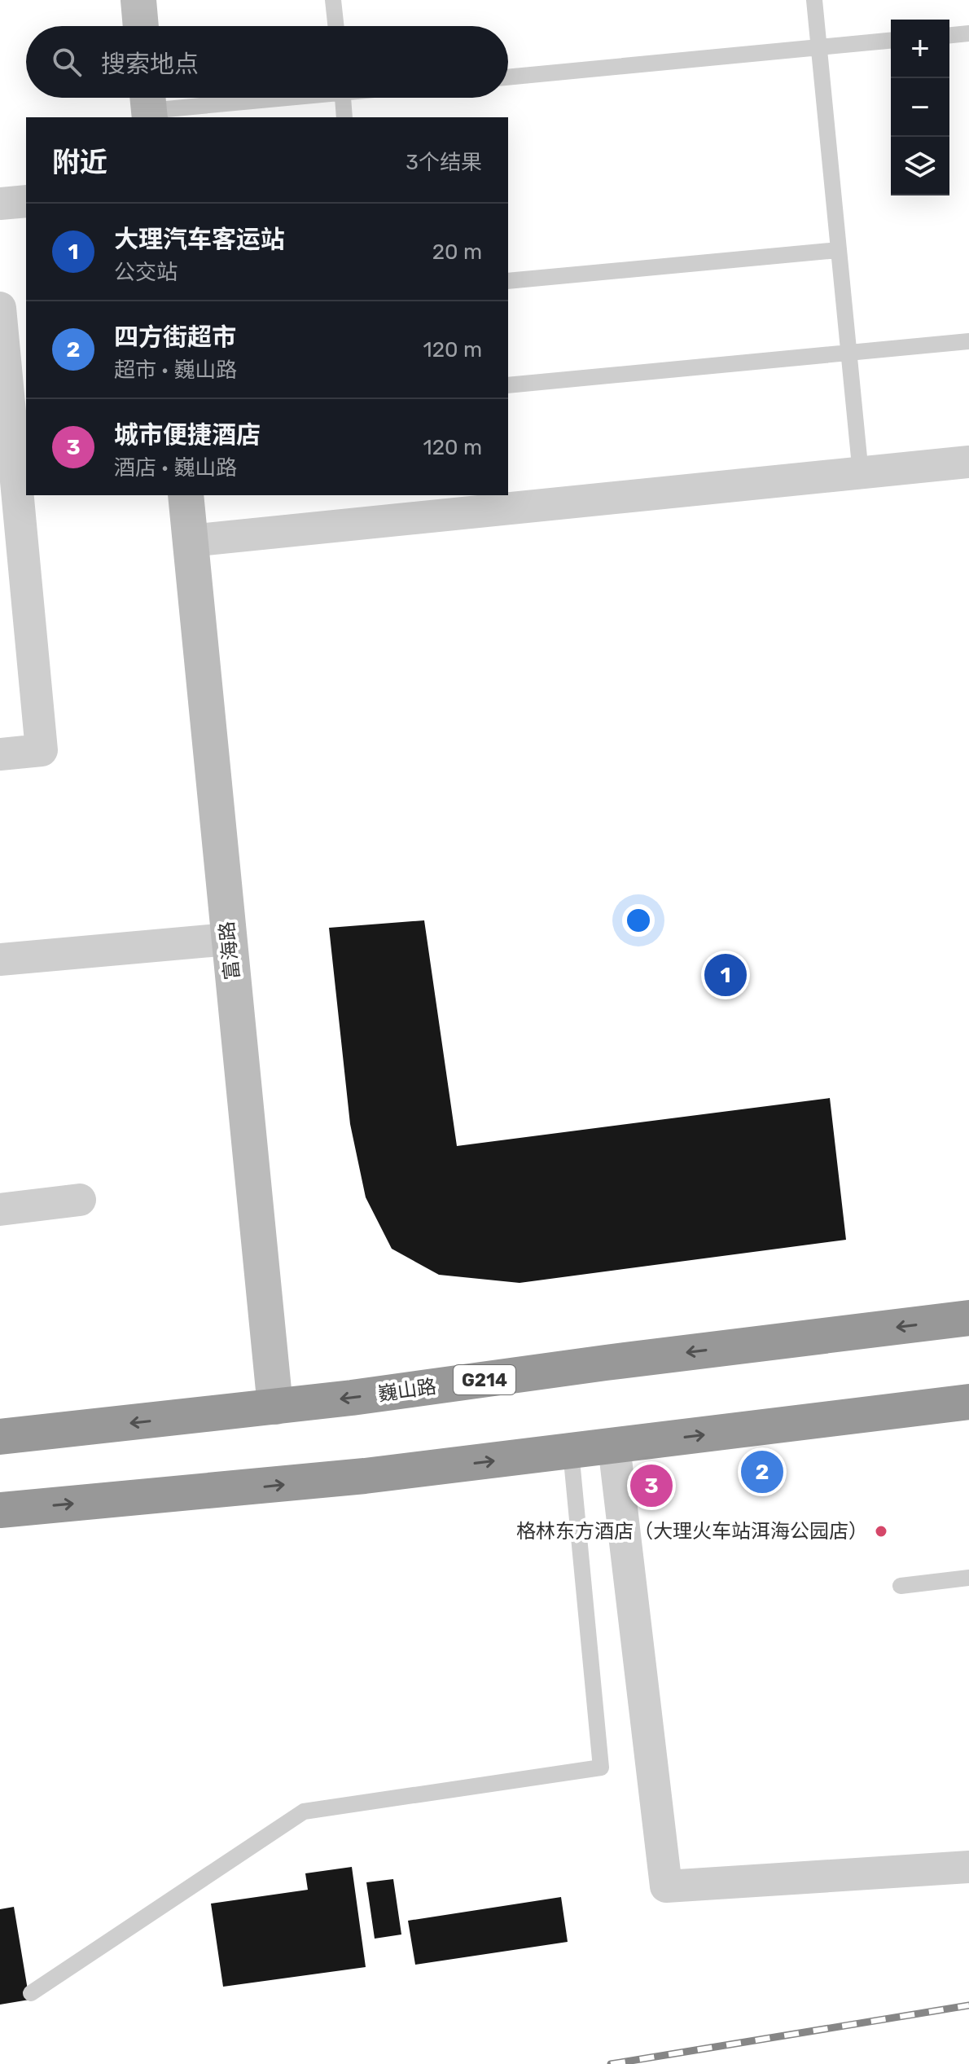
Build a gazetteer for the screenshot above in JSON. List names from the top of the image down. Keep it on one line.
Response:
{"streets":{"highway":["G214","巍山路"],"street":["富海路"]},"crossings":[["富海路","巍山路"]],"places":["格林东方酒店（大理火车站洱海公园店）"],"page":{"map_buttons":["+","−"],"search":"搜索地点","heading":["附近","3个结果"],"list":[{"mark":"1","name":"大理汽车客运站","note":"公交站","value":"20 m"},{"mark":"2","name":"四方街超市","note":"超市 · 巍山路","value":"120 m"},{"mark":"3","name":"城市便捷酒店","note":"酒店 · 巍山路","value":"120 m"}],"pins":["1","2","3"]}}
